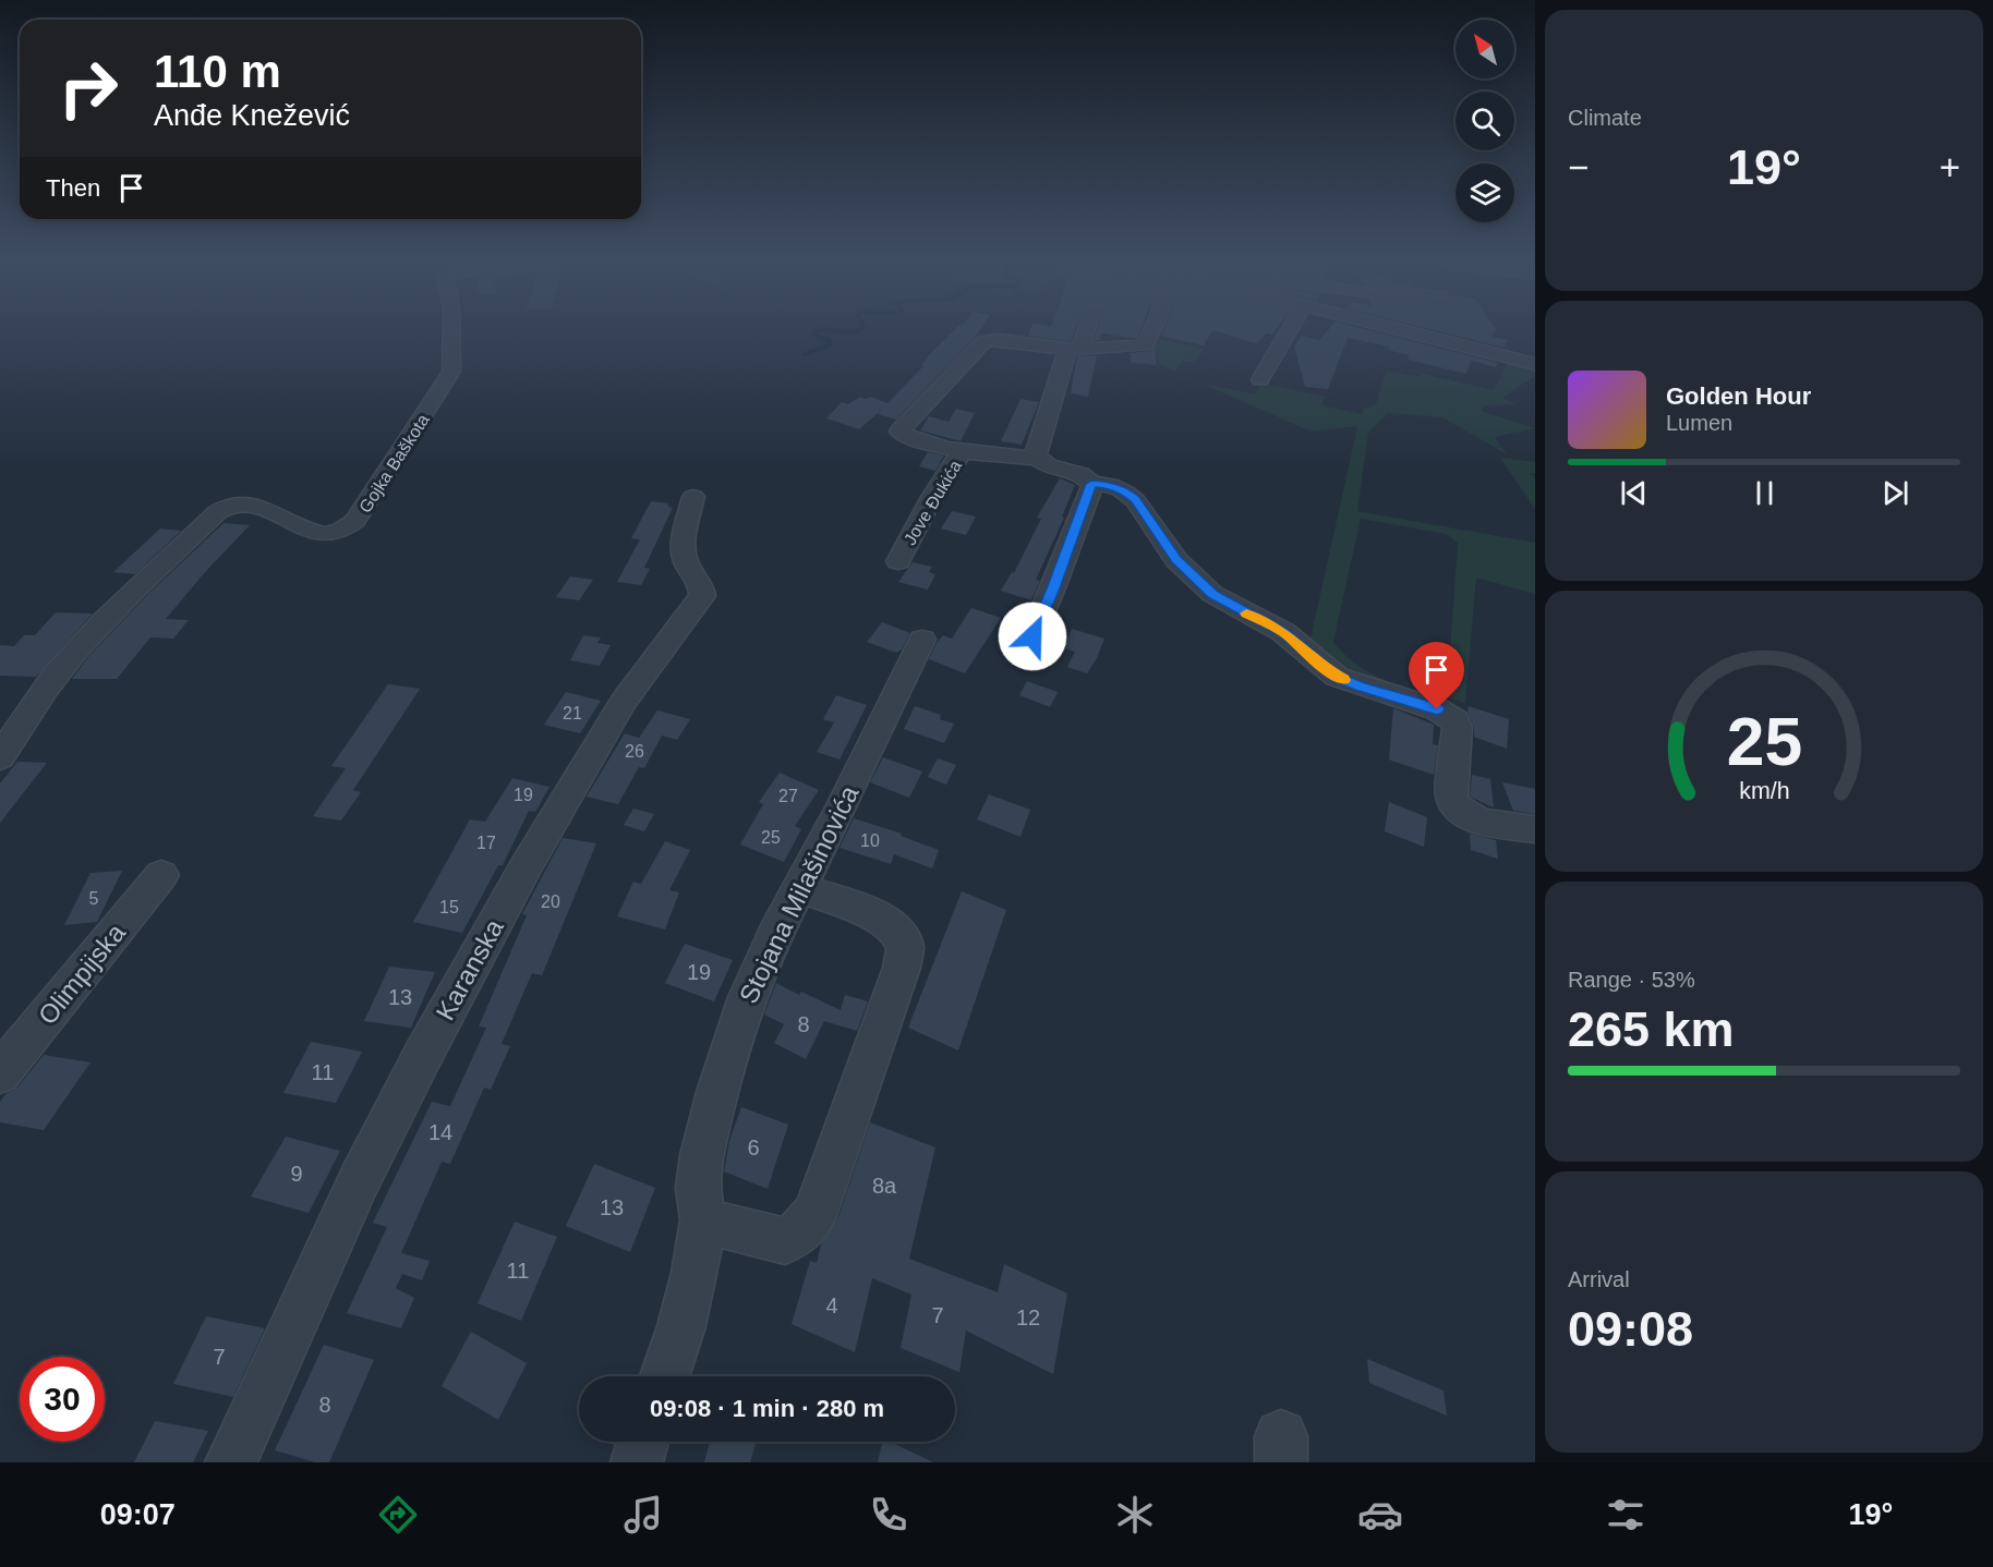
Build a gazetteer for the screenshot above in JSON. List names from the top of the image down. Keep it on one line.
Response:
{"streets":{"street":["Gojka Baškota","Jove Đukića","Stojana Milašinovića","Karanska","Olimpijska"]},"house_numbers":["21","26","19","27","25","10","17","5","20","15","19","13","8","11","14","6","9","8a","13","11","4","7","12","7","8"],"north":"top left","page":{"tile":["Climate",["Range · 53%","265 km"],["Arrival","09:08"]],"turn":["110 m","Anđe Knežević"],"heat":["−","19°","+"],"then":"Then","song":["Golden Hour","Lumen"],"limit":"30","trip":"09:08 · 1 min · 280 m","tabs":["09:07","19°"],"gauge":["25","km/h"]}}
